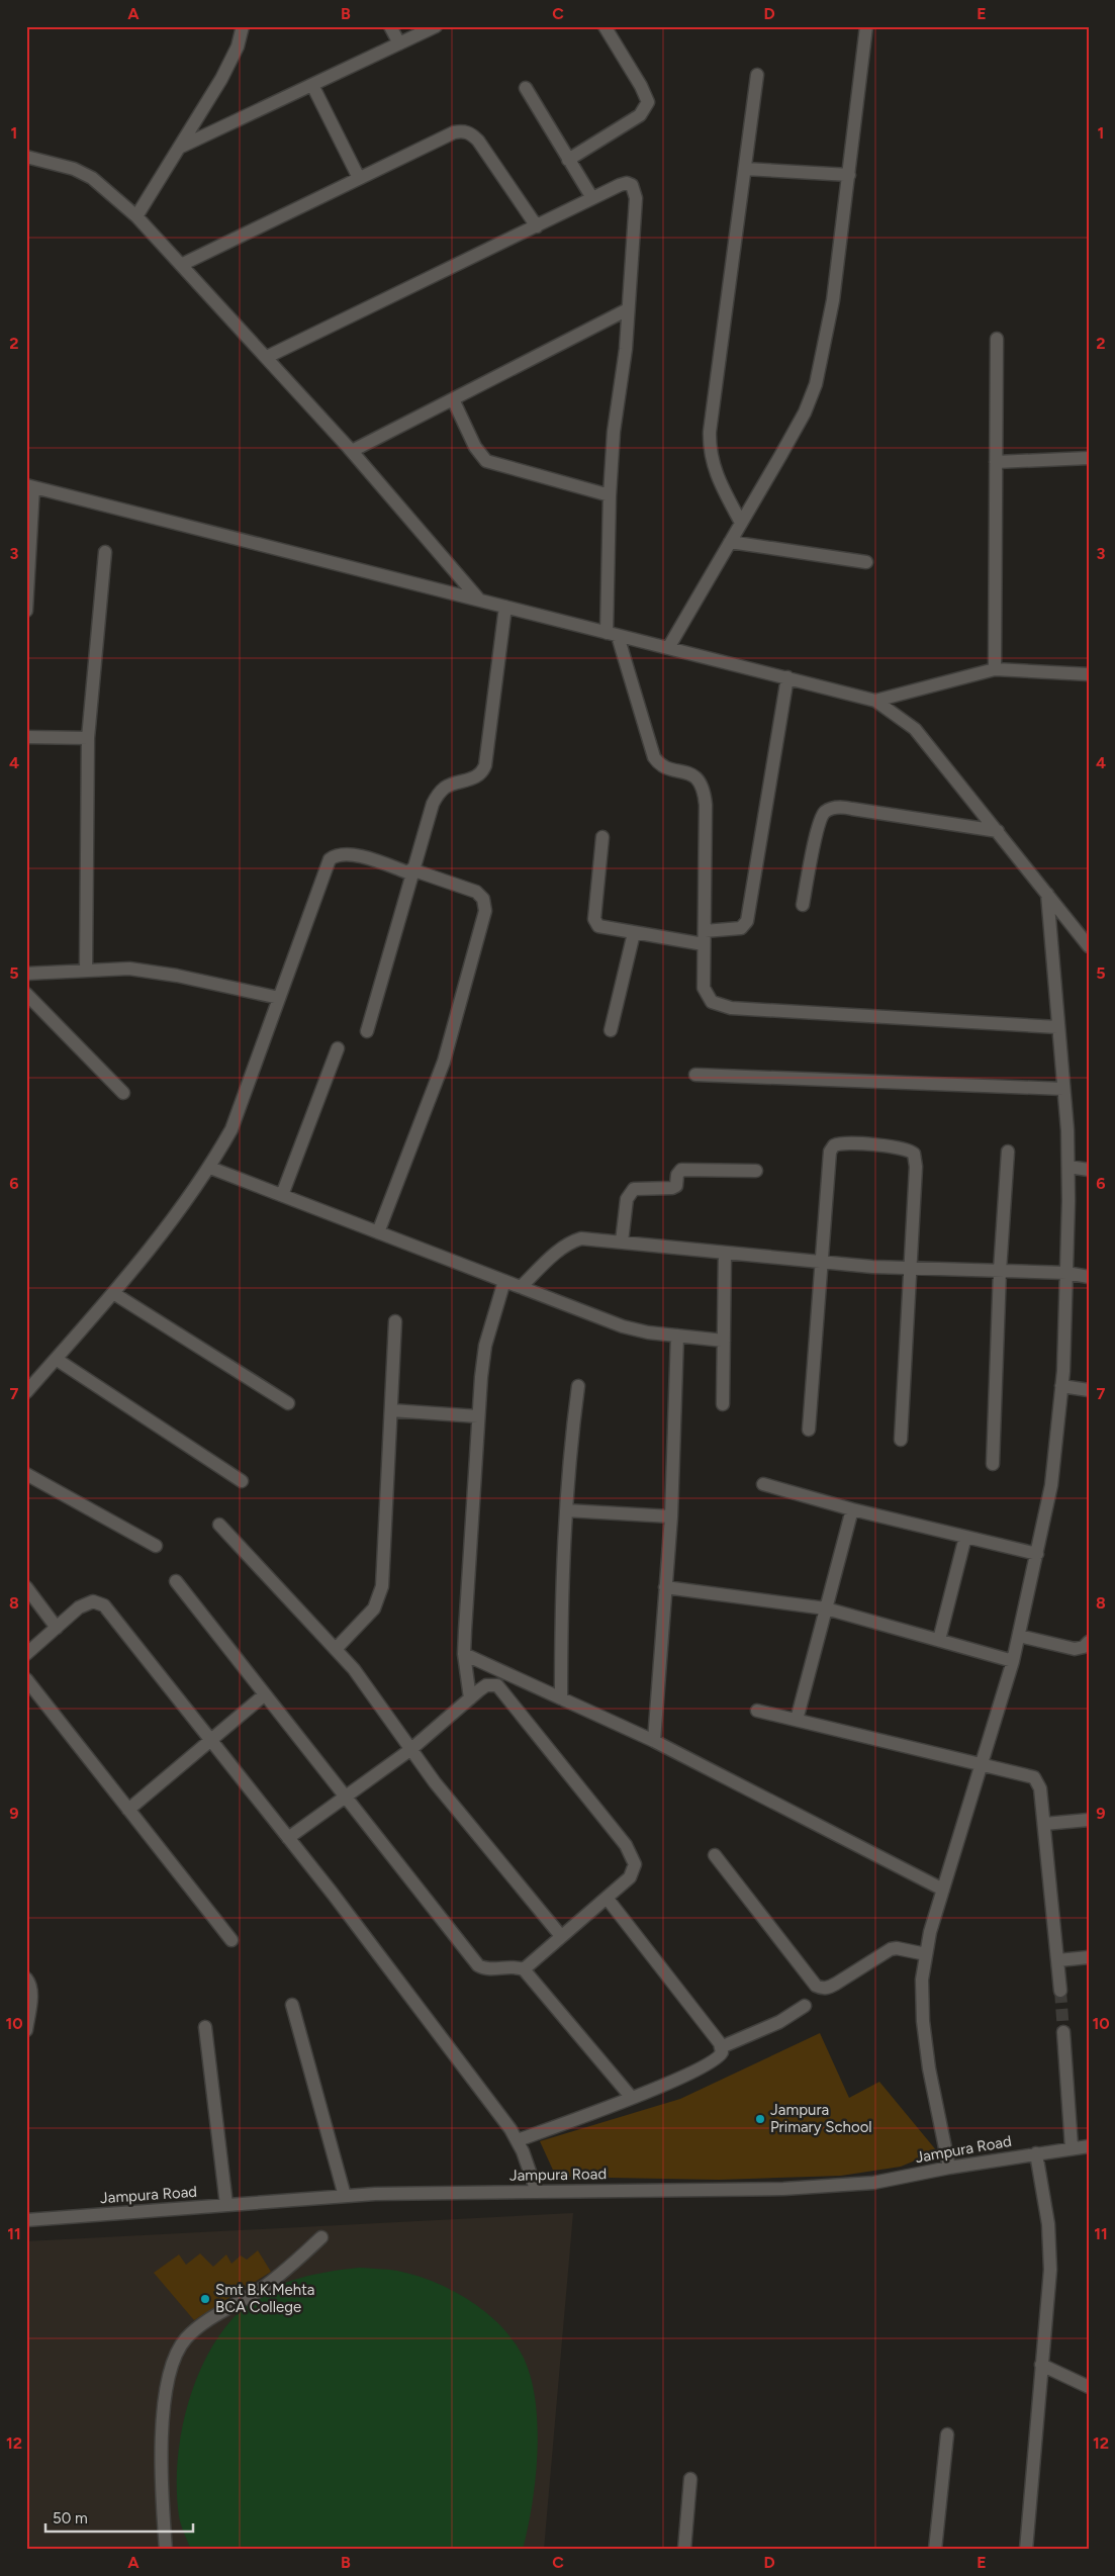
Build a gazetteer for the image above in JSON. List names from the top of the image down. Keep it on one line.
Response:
{"streets":{"street":["Jampura Road"]},"places":["Jampura Primary School","Smt B.K.Mehta BCA College"],"scale_bar":"50 m","grid":{"columns":["A","B","C","D","E"],"rows":["1","2","3","4","5","6","7","8","9","10","11","12"]}}
